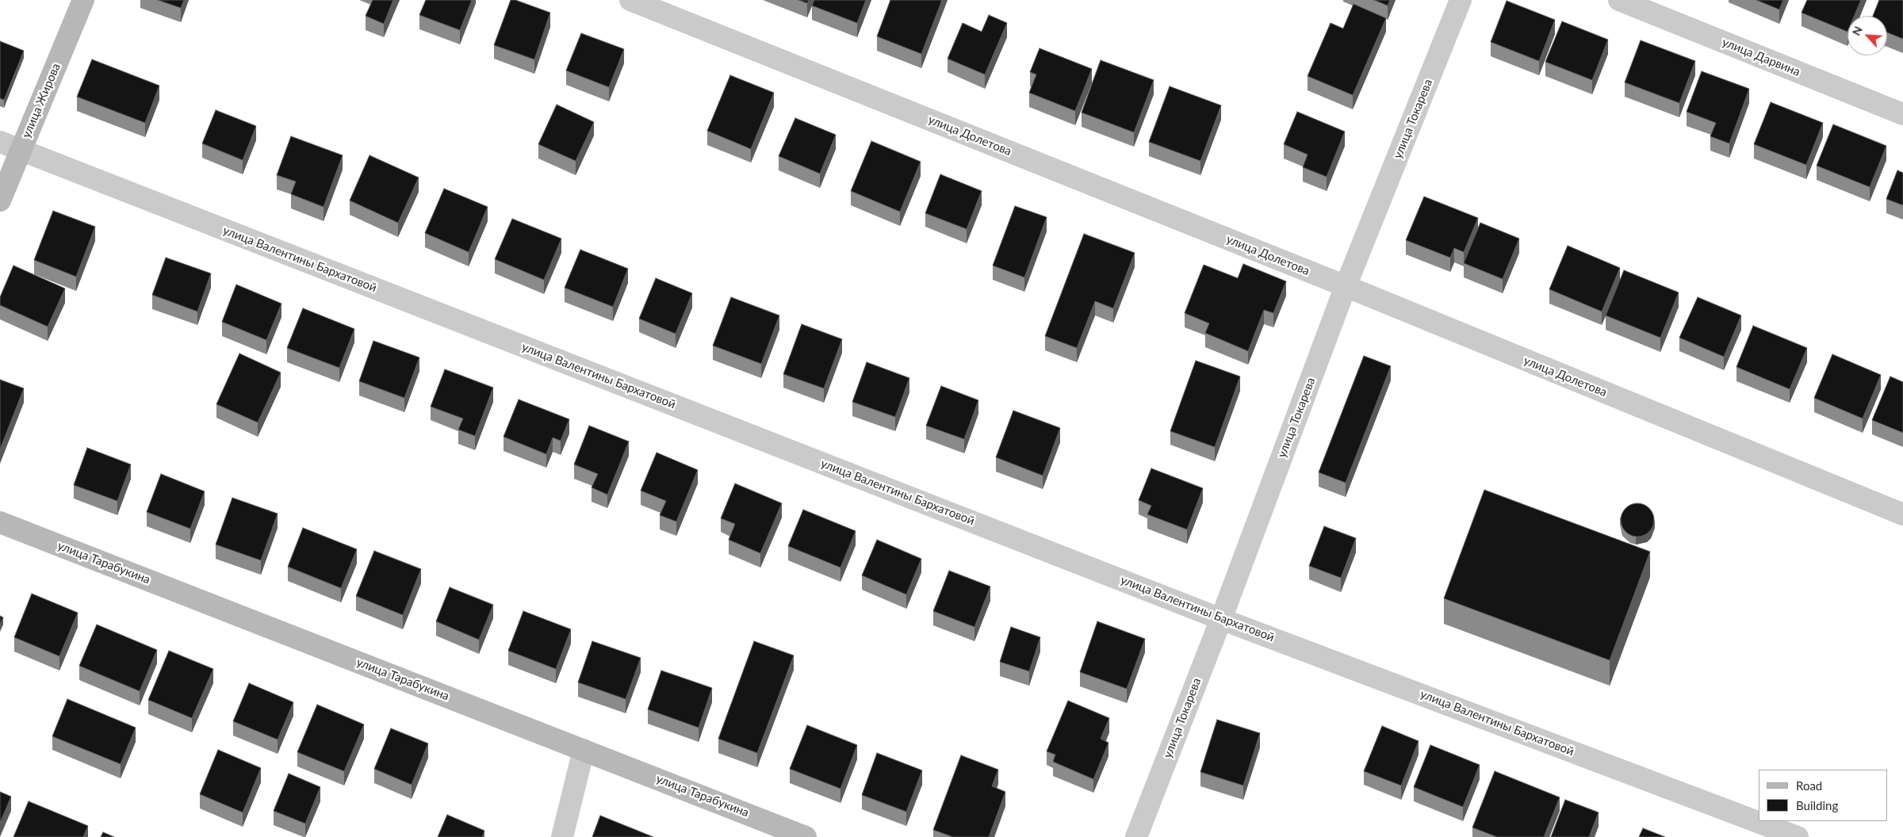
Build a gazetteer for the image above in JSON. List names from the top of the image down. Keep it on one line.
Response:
{"streets":{"main road":["улица Жирова","улица Тарабукина"],"street":["улица Дарвина","улица Токарева","улица Долетова","улица Валентины Бархатовой"]},"crossings":[["улица Жирова","улица Валентины Бархатовой"],["улица Токарева","улица Долетова"],["улица Токарева","улица Валентины Бархатовой"]],"legend":["Road","Building"],"north":"top left"}
